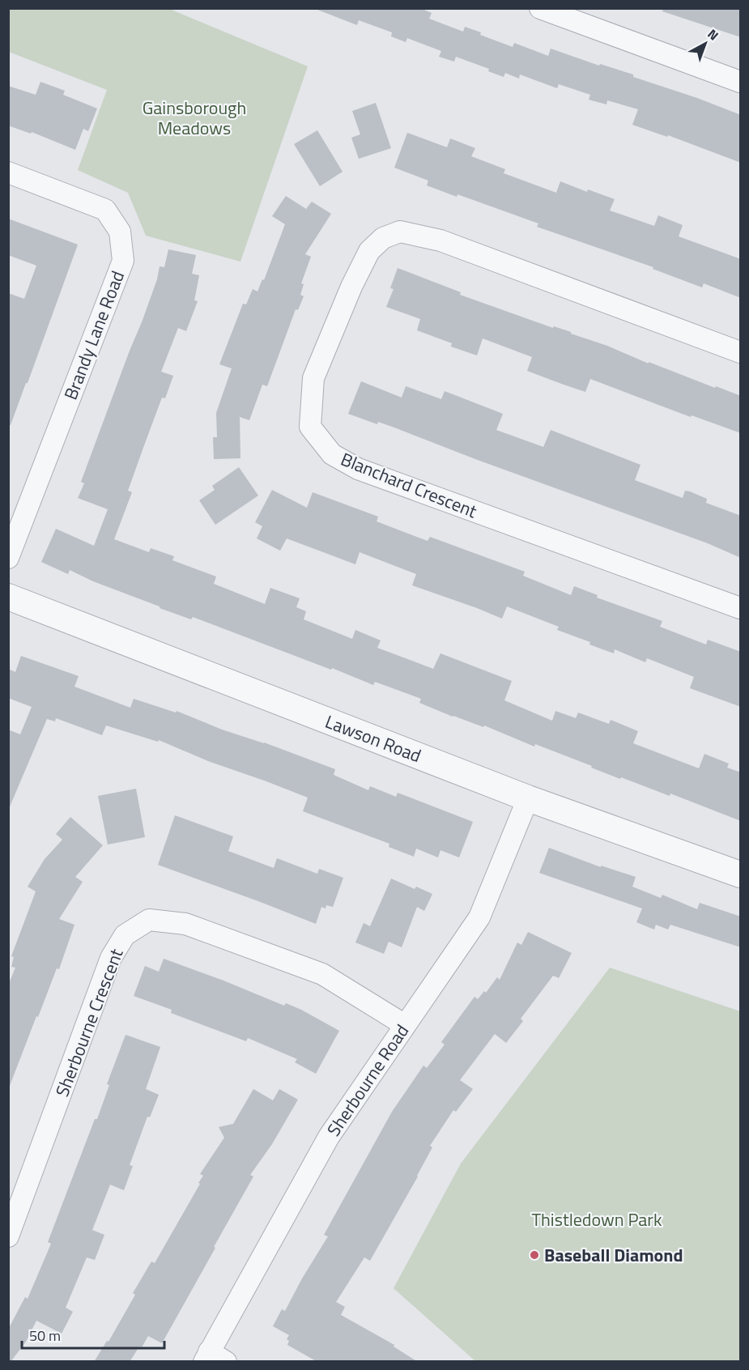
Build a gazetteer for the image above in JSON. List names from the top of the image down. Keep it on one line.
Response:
{"streets":{"street":["Brandy Lane Road","Blanchard Crescent","Lawson Road","Sherbourne Crescent","Sherbourne Road"]},"crossings":[["Lawson Road","Sherbourne Road"],["Sherbourne Crescent","Sherbourne Road"]],"parks":["Gainsborough Meadows","Thistledown Park"],"places":["Baseball Diamond"],"scale_bar":"50 m","north":"top right"}
